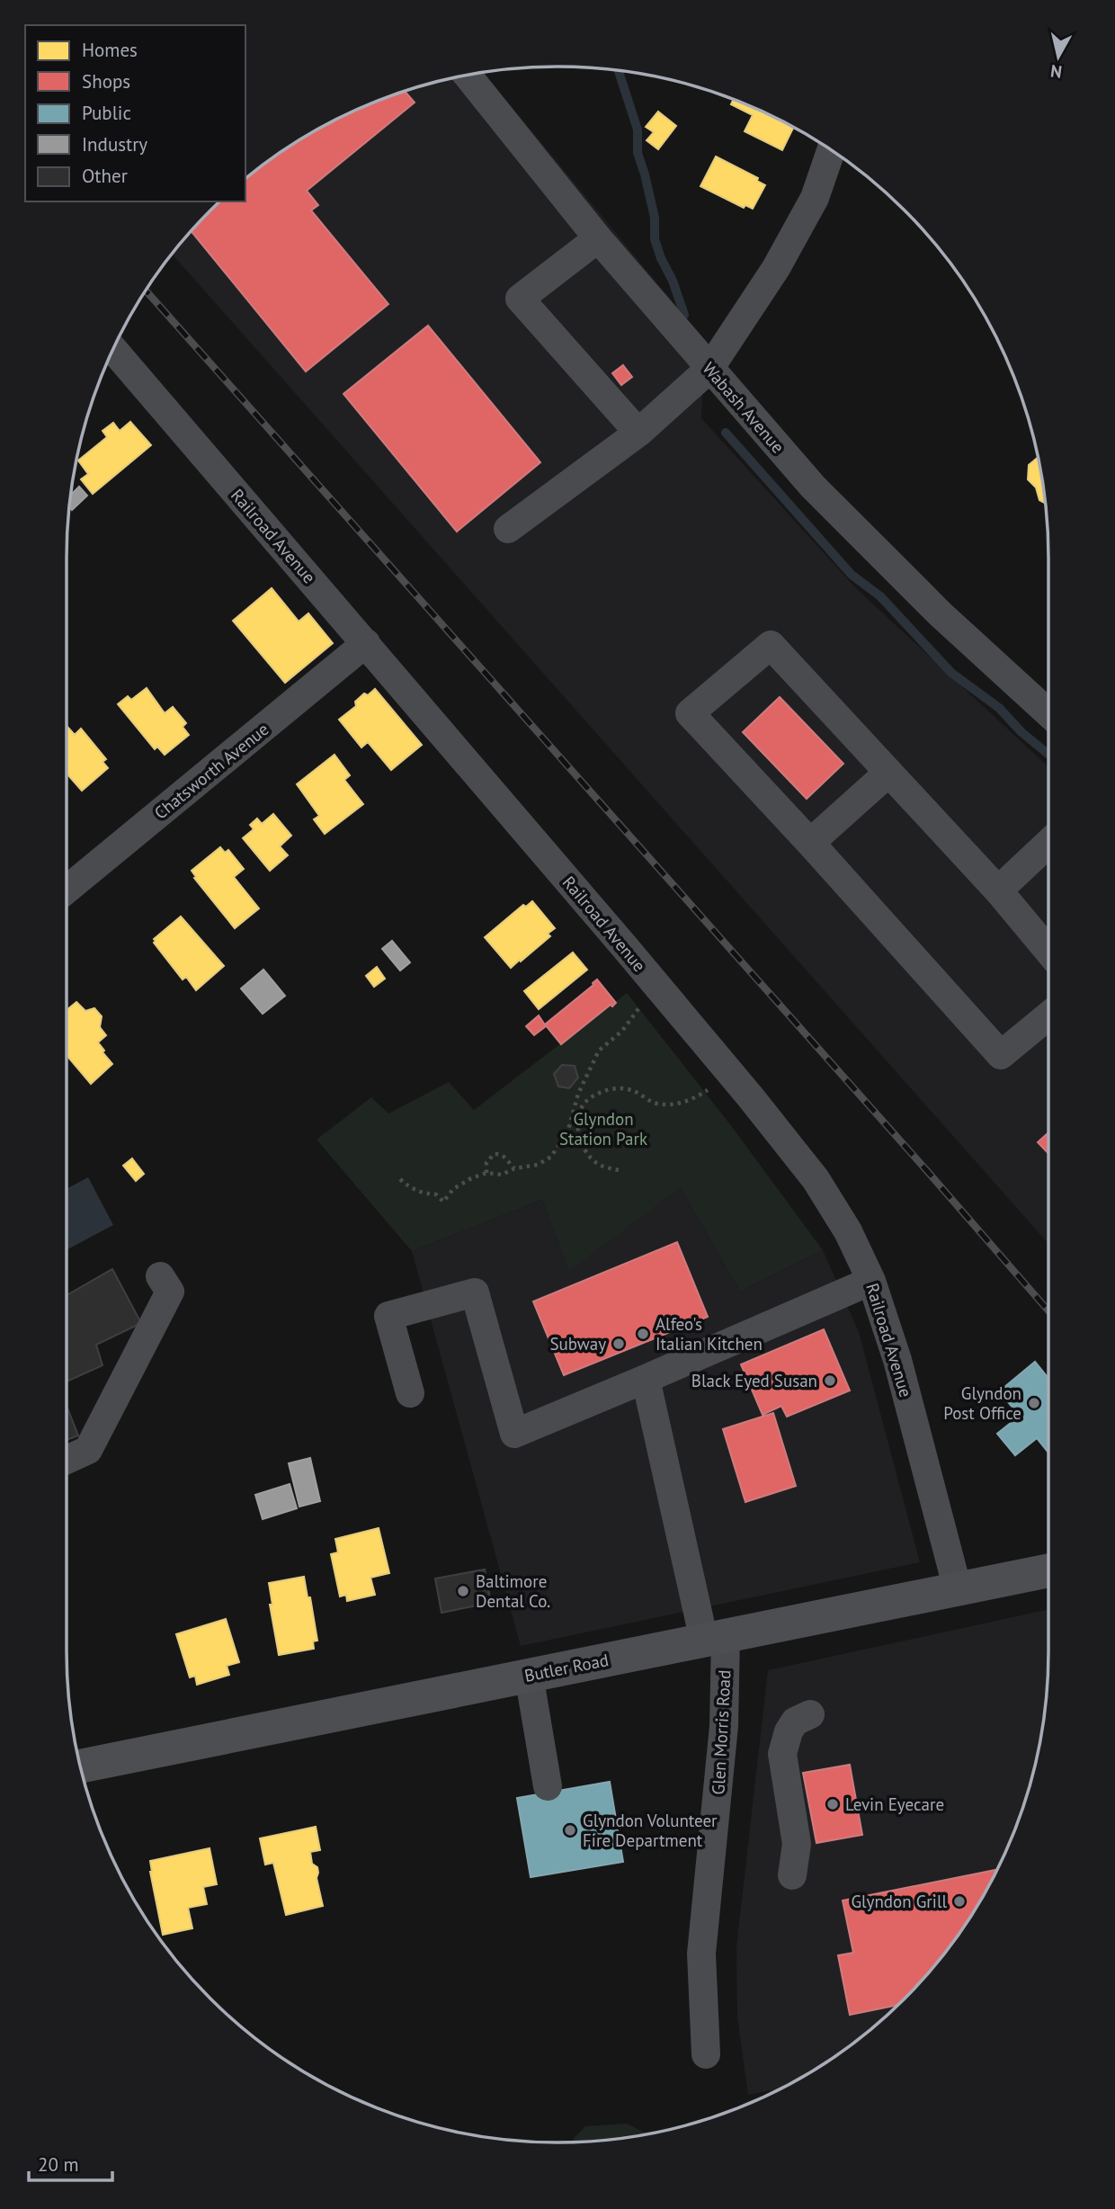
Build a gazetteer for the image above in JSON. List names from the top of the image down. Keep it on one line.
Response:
{"streets":{"main road":["Butler Road"],"street":["Wabash Avenue","Railroad Avenue","Chatsworth Avenue","Glen Morris Road"]},"crossings":[["Railroad Avenue","Chatsworth Avenue"],["Railroad Avenue","Butler Road"],["Butler Road","Glen Morris Road"]],"parks":["Glyndon Station Park"],"places":["Alfeo's Italian Kitchen","Subway","Black Eyed Susan","Glyndon Post Office","Baltimore Dental Co.","Levin Eyecare","Glyndon Volunteer Fire Department","Glyndon Grill"],"legend":["Homes","Shops","Public","Industry","Other"],"scale_bar":"20 m","north":"bottom"}
